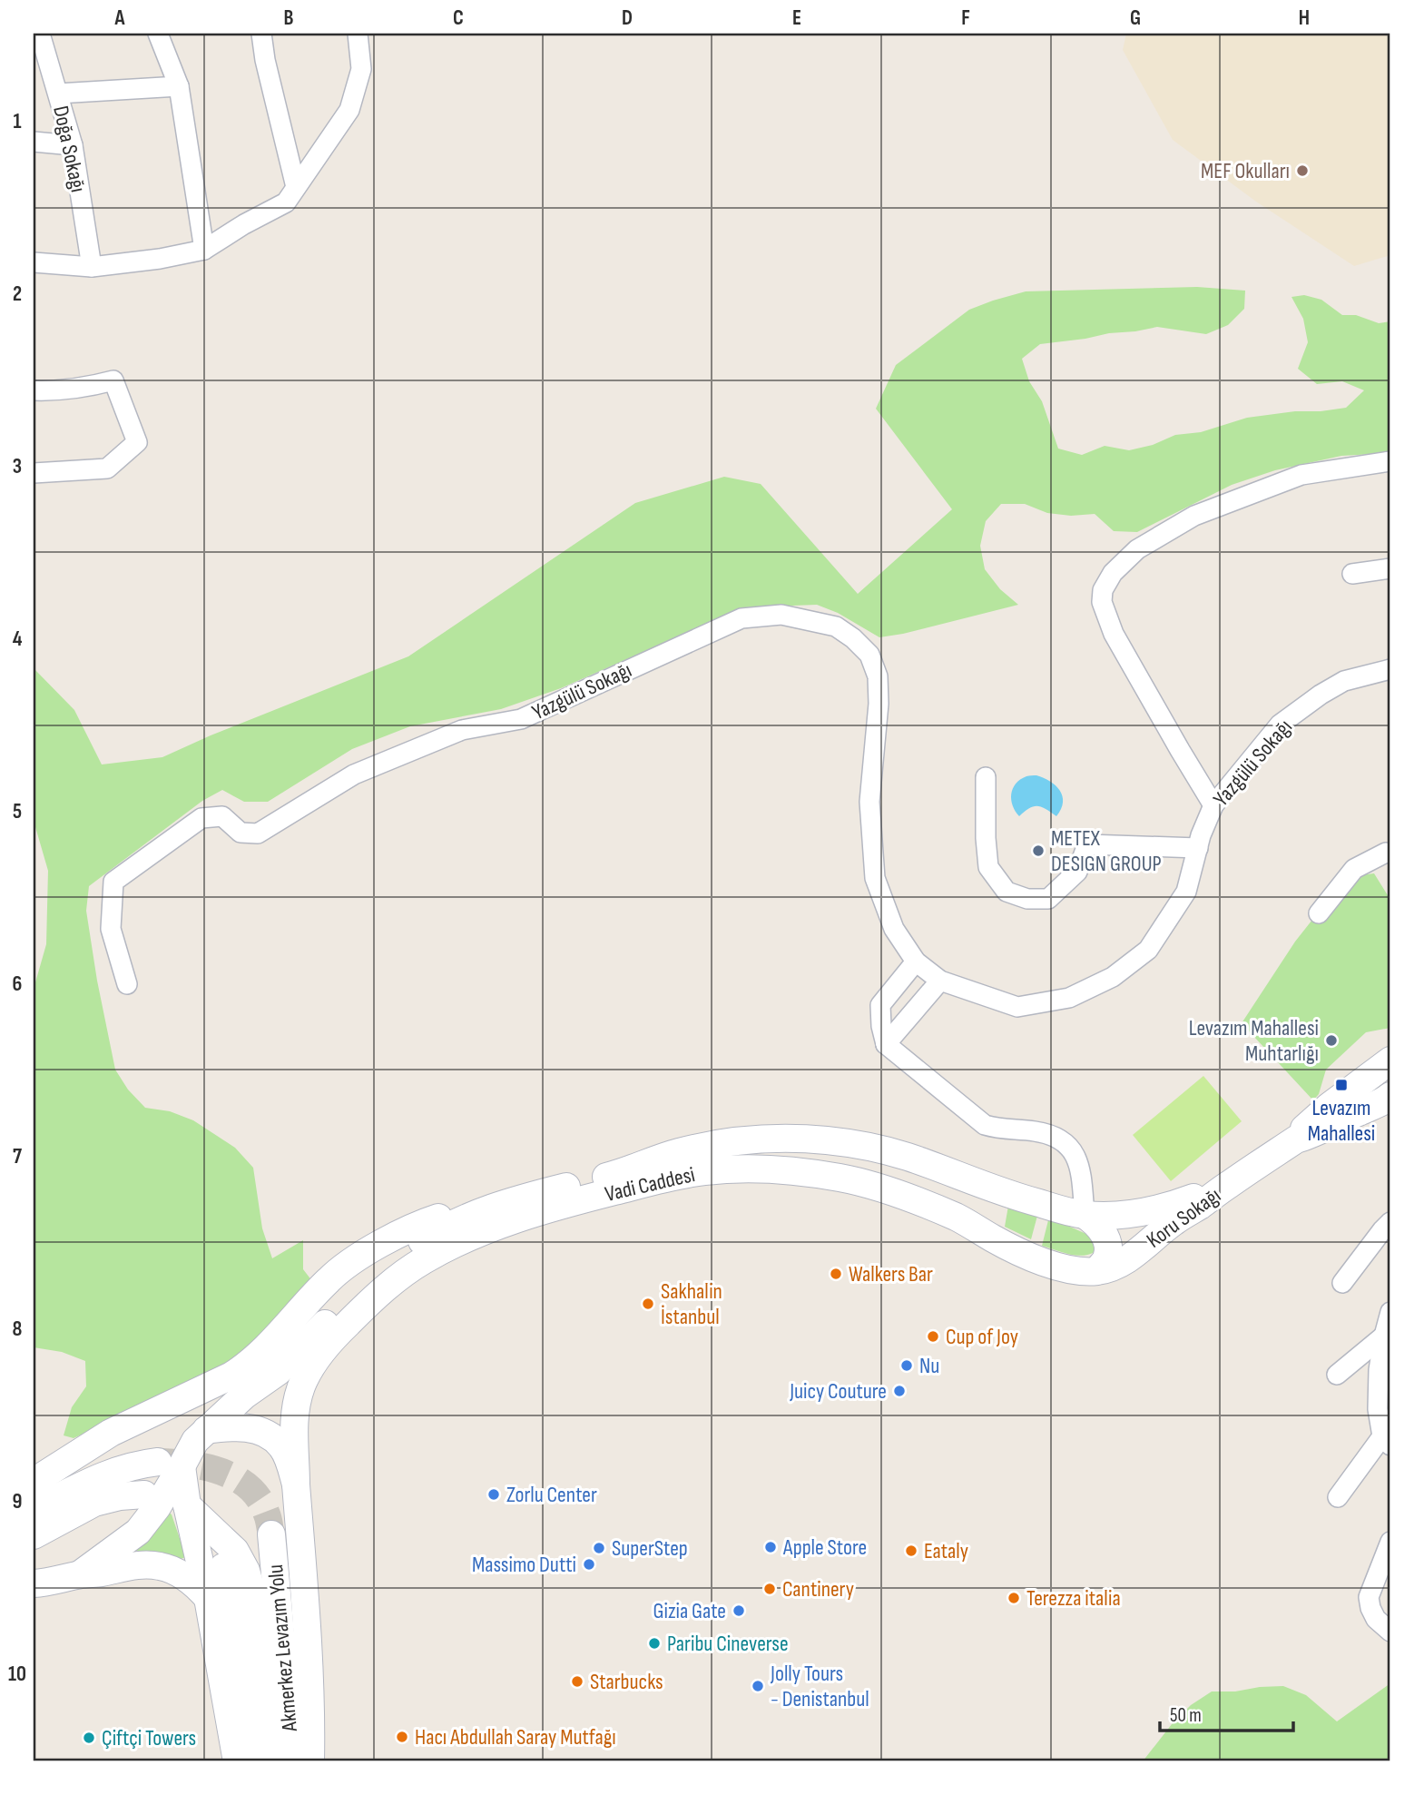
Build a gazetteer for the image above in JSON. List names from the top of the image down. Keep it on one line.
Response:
{"streets":{"main road":["Vadi Caddesi","Koru Sokağı","Akmerkez Levazım Yolu"],"street":["Doğa Sokağı","Yazgülü Sokağı"]},"crossings":[["Vadi Caddesi","Koru Sokağı"]],"places":{"other":["MEF Okulları","METEX DESIGN GROUP","Levazım Mahallesi Muhtarlığı","Walkers Bar","Sakhalin İstanbul","Cup of Joy","Nu","Juicy Couture","Zorlu Center","Apple Store","SuperStep","Eataly","Massimo Dutti","Cantinery","Terezza italia","Gizia Gate","Paribu Cineverse","Starbucks","Jolly Tours - Denistanbul","Hacı Abdullah Saray Mutfağı","Çiftçi Towers"],"transit":["Levazım Mahallesi"]},"scale_bar":"50 m","grid":{"columns":["A","B","C","D","E","F","G","H"],"rows":["1","2","3","4","5","6","7","8","9","10"]}}
